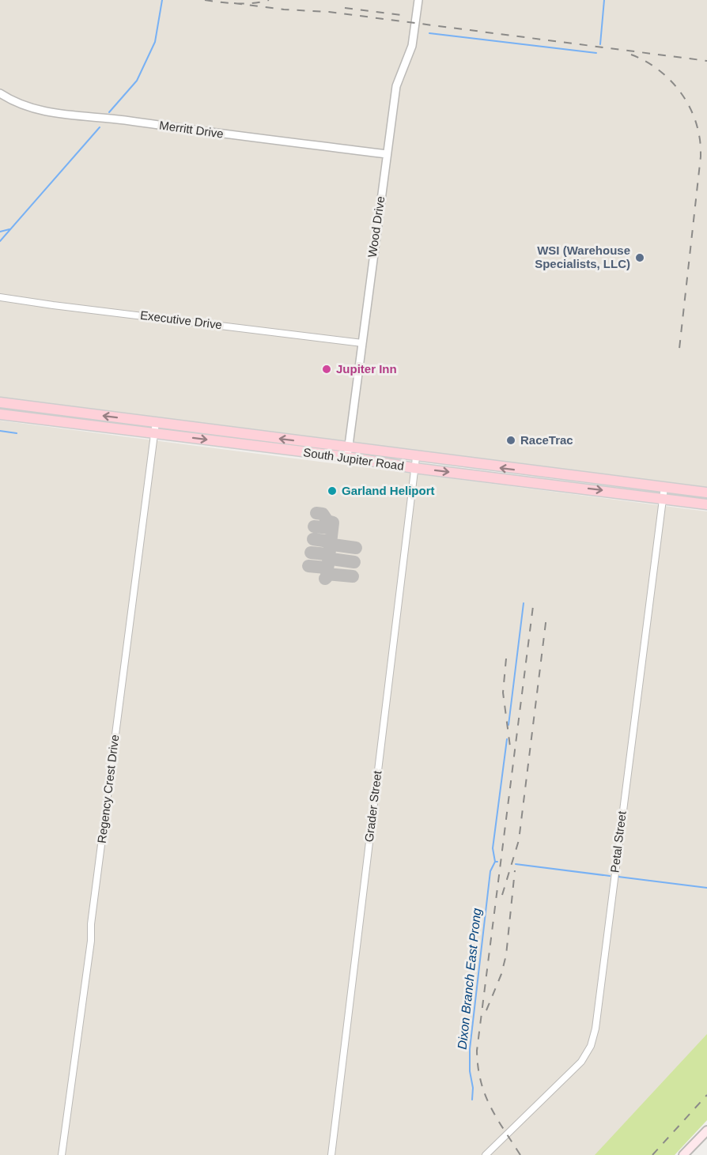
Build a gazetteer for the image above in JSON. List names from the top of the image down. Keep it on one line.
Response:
{"streets":{"main road":["South Jupiter Road"],"street":["Merritt Drive","Wood Drive","Executive Drive","Regency Crest Drive","Grader Street","Petal Street"]},"crossings":[["Merritt Drive","Wood Drive"],["Wood Drive","Executive Drive"],["Wood Drive","South Jupiter Road"],["South Jupiter Road","Regency Crest Drive"],["South Jupiter Road","Grader Street"],["South Jupiter Road","Petal Street"]],"water":["Dixon Branch East Prong"],"places":["WSI (Warehouse Specialists, LLC)","Jupiter Inn","RaceTrac","Garland Heliport"]}
